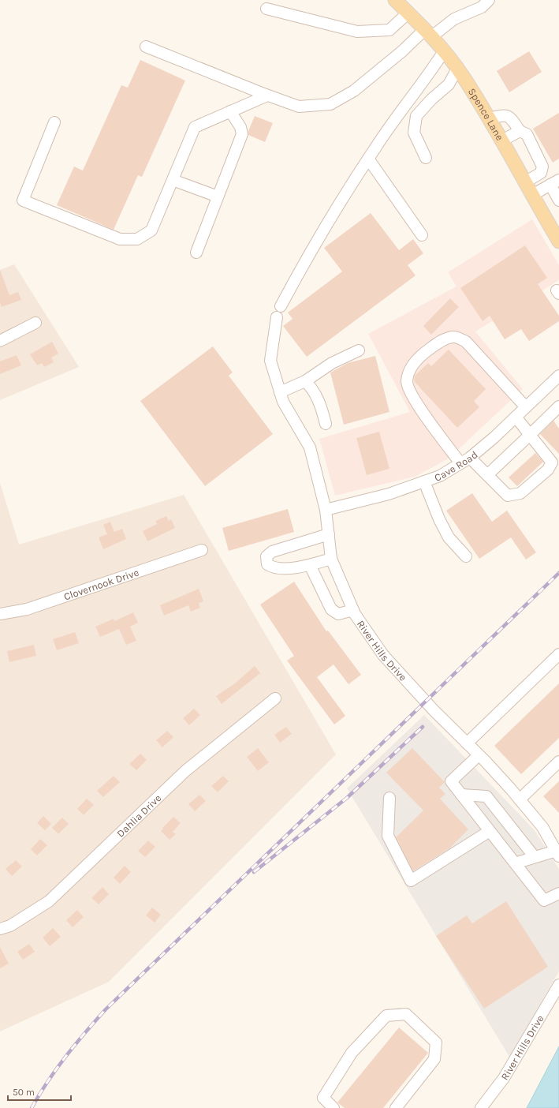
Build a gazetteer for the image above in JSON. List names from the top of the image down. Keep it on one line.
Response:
{"streets":{"main road":["Spence Lane"],"street":["Cave Road","Clovernook Drive","River Hills Drive","Dahlia Drive"]},"crossings":[["Cave Road","River Hills Drive"]],"scale_bar":"50 m"}
